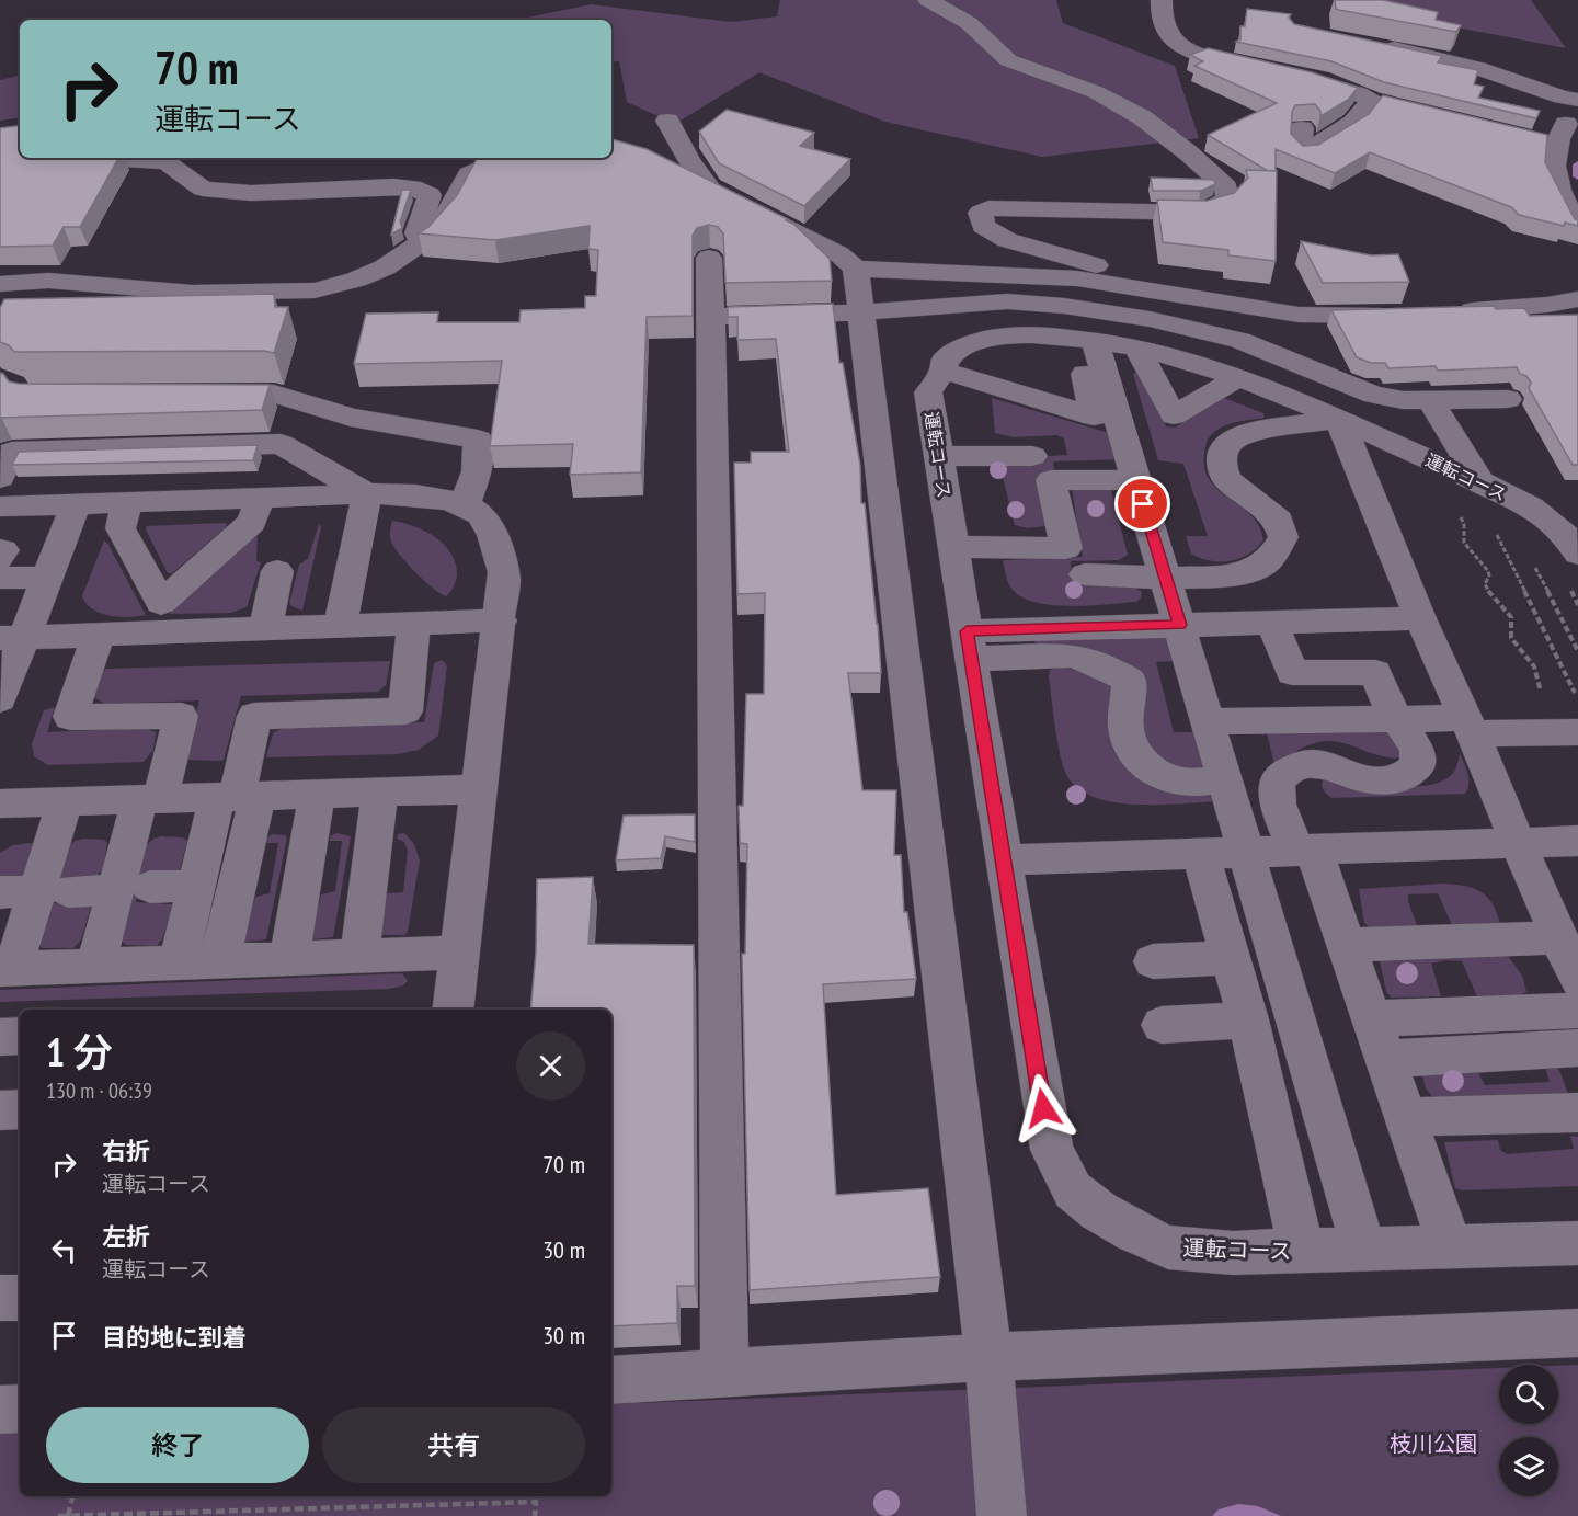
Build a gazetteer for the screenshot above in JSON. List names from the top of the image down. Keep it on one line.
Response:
{"streets":{"street":["運転コース"]},"parks":["枝川公園"],"page":{"turn":["70 m","運転コース"],"heading":["1 分","130 m · 06:39"],"list":[{"name":"右折","note":"運転コース","value":"70 m"},{"name":"左折","note":"運転コース","value":"30 m"},{"name":"目的地に到着","value":"30 m"}],"buttons":["終了","共有"]}}
